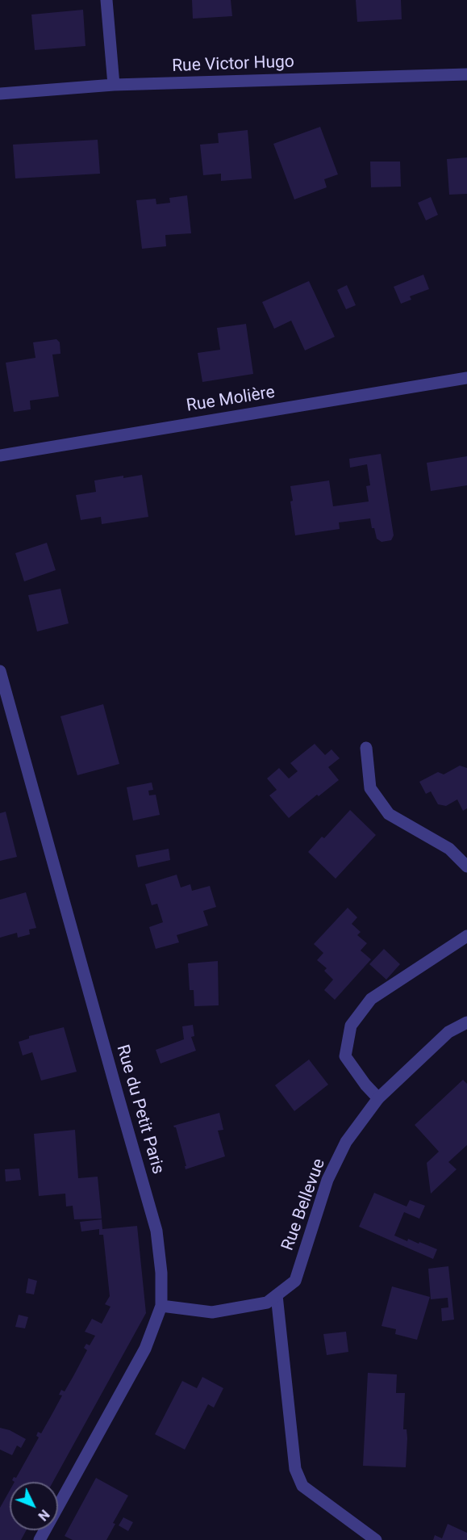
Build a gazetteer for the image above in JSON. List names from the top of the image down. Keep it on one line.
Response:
{"streets":{"street":["Rue Victor Hugo","Rue Molière","Rue du Petit Paris","Rue Bellevue"]},"crossings":[["Rue du Petit Paris","Rue Bellevue"]],"north":"bottom right"}
